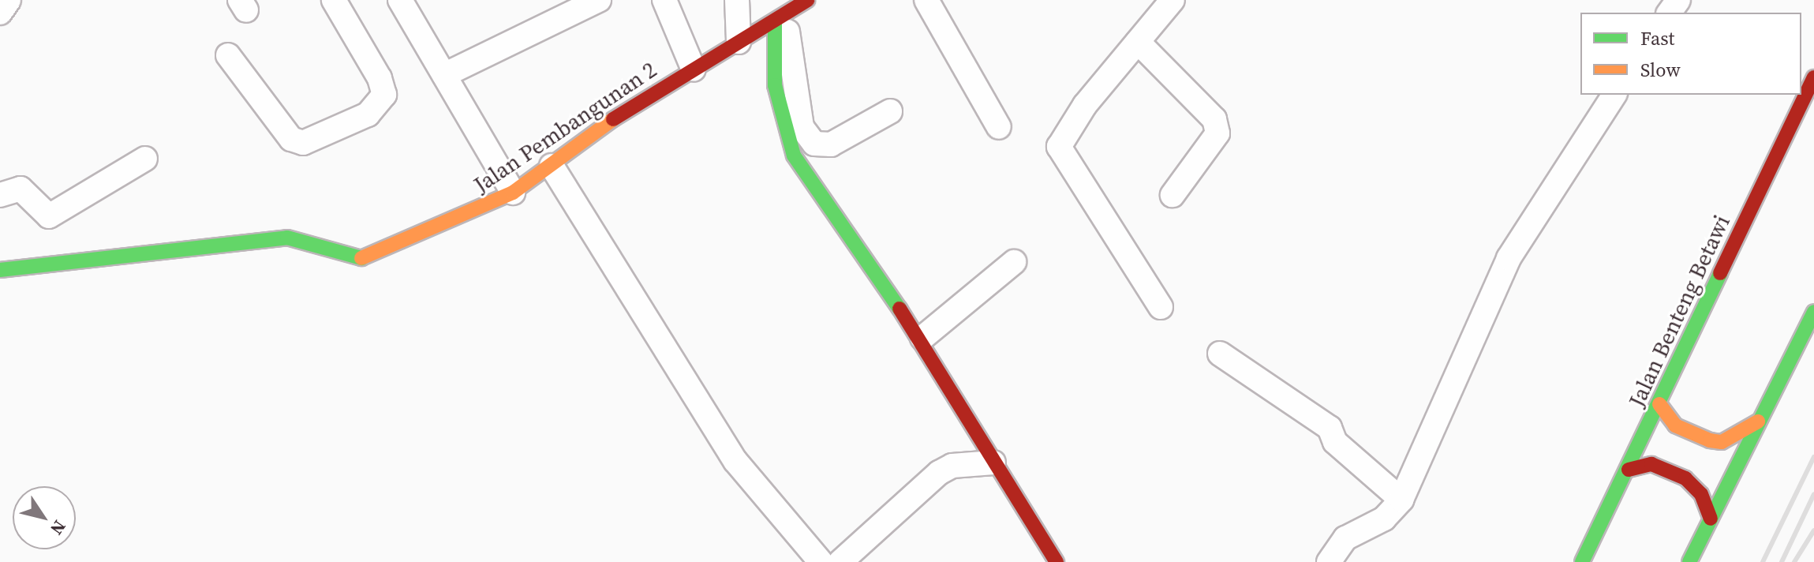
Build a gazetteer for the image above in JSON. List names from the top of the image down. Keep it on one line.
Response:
{"streets":{"street":["Jalan Pembangunan 2","Jalan Benteng Betawi"]},"legend":["Fast","Slow"],"north":"bottom right"}
